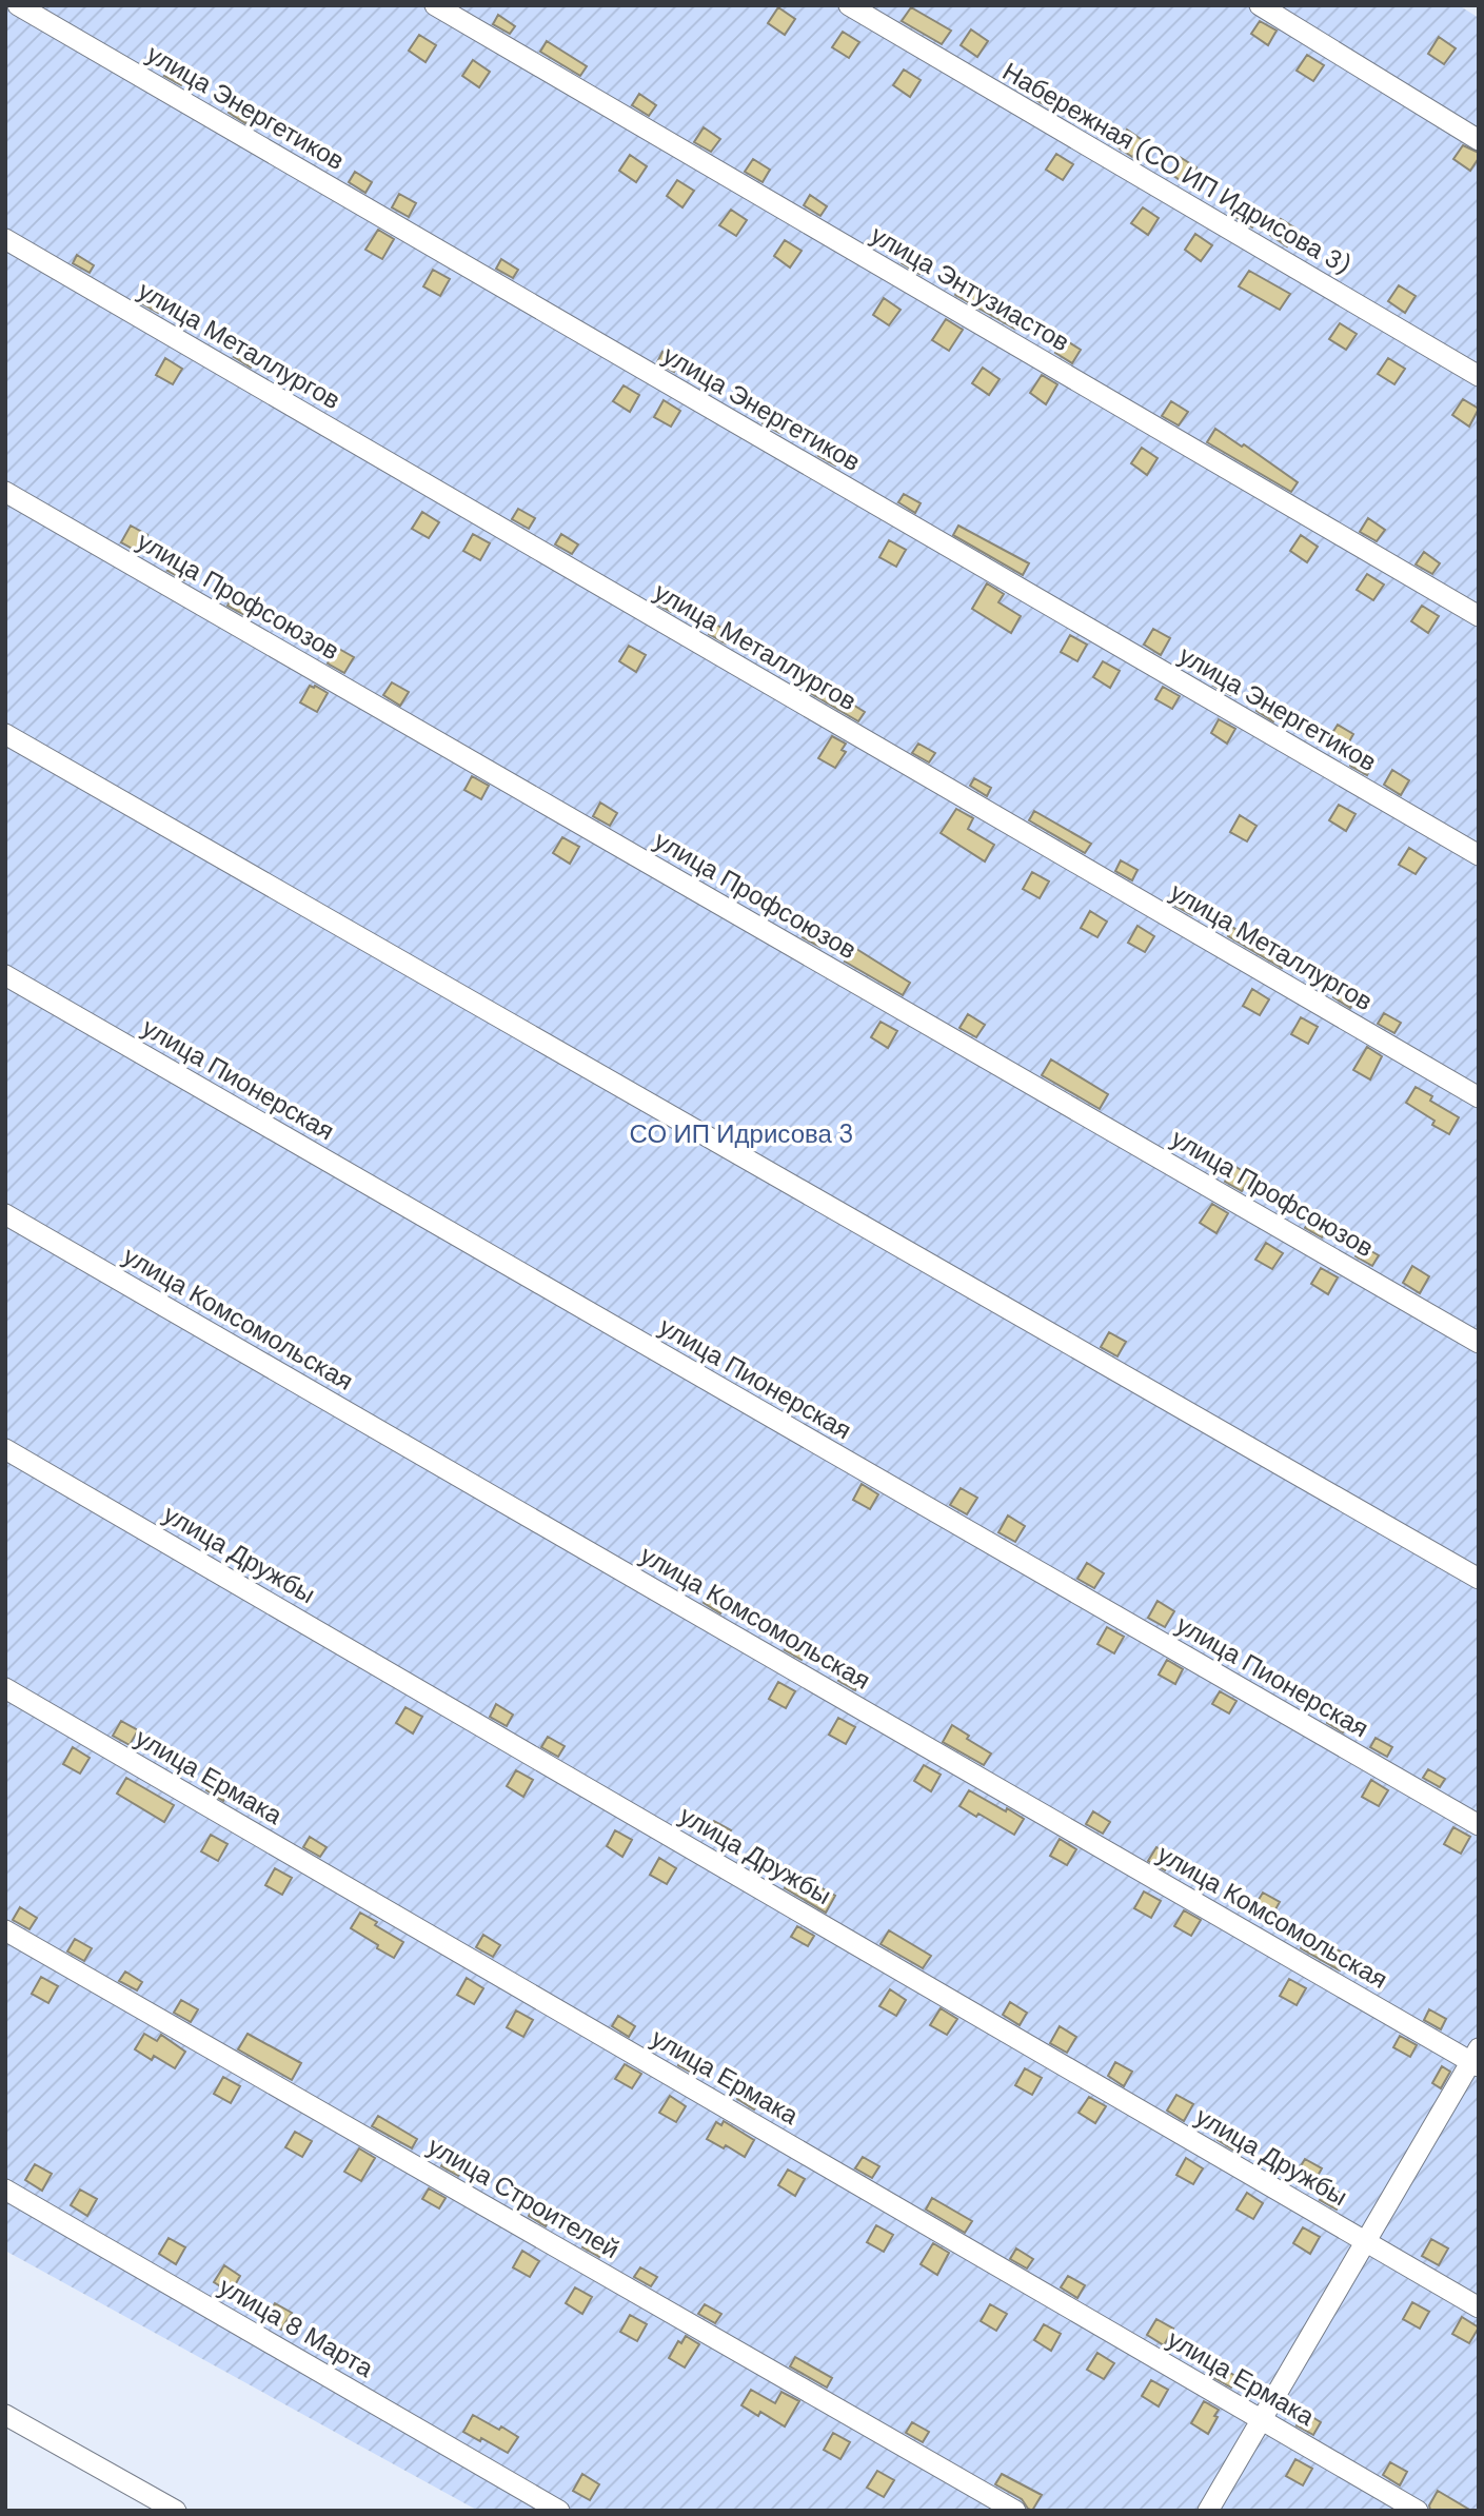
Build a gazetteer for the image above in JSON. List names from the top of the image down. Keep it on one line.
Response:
{"streets":{"street":["улица Энергетиков","Набережная (СО ИП Идрисова 3)","улица Энтузиастов","улица Металлургов","улица Профсоюзов","улица Пионерская","улица Комсомольская","улица Дружбы","улица Ермака","улица Строителей","улица 8 Марта"]},"parks":["СО ИП Идрисова 3"]}
